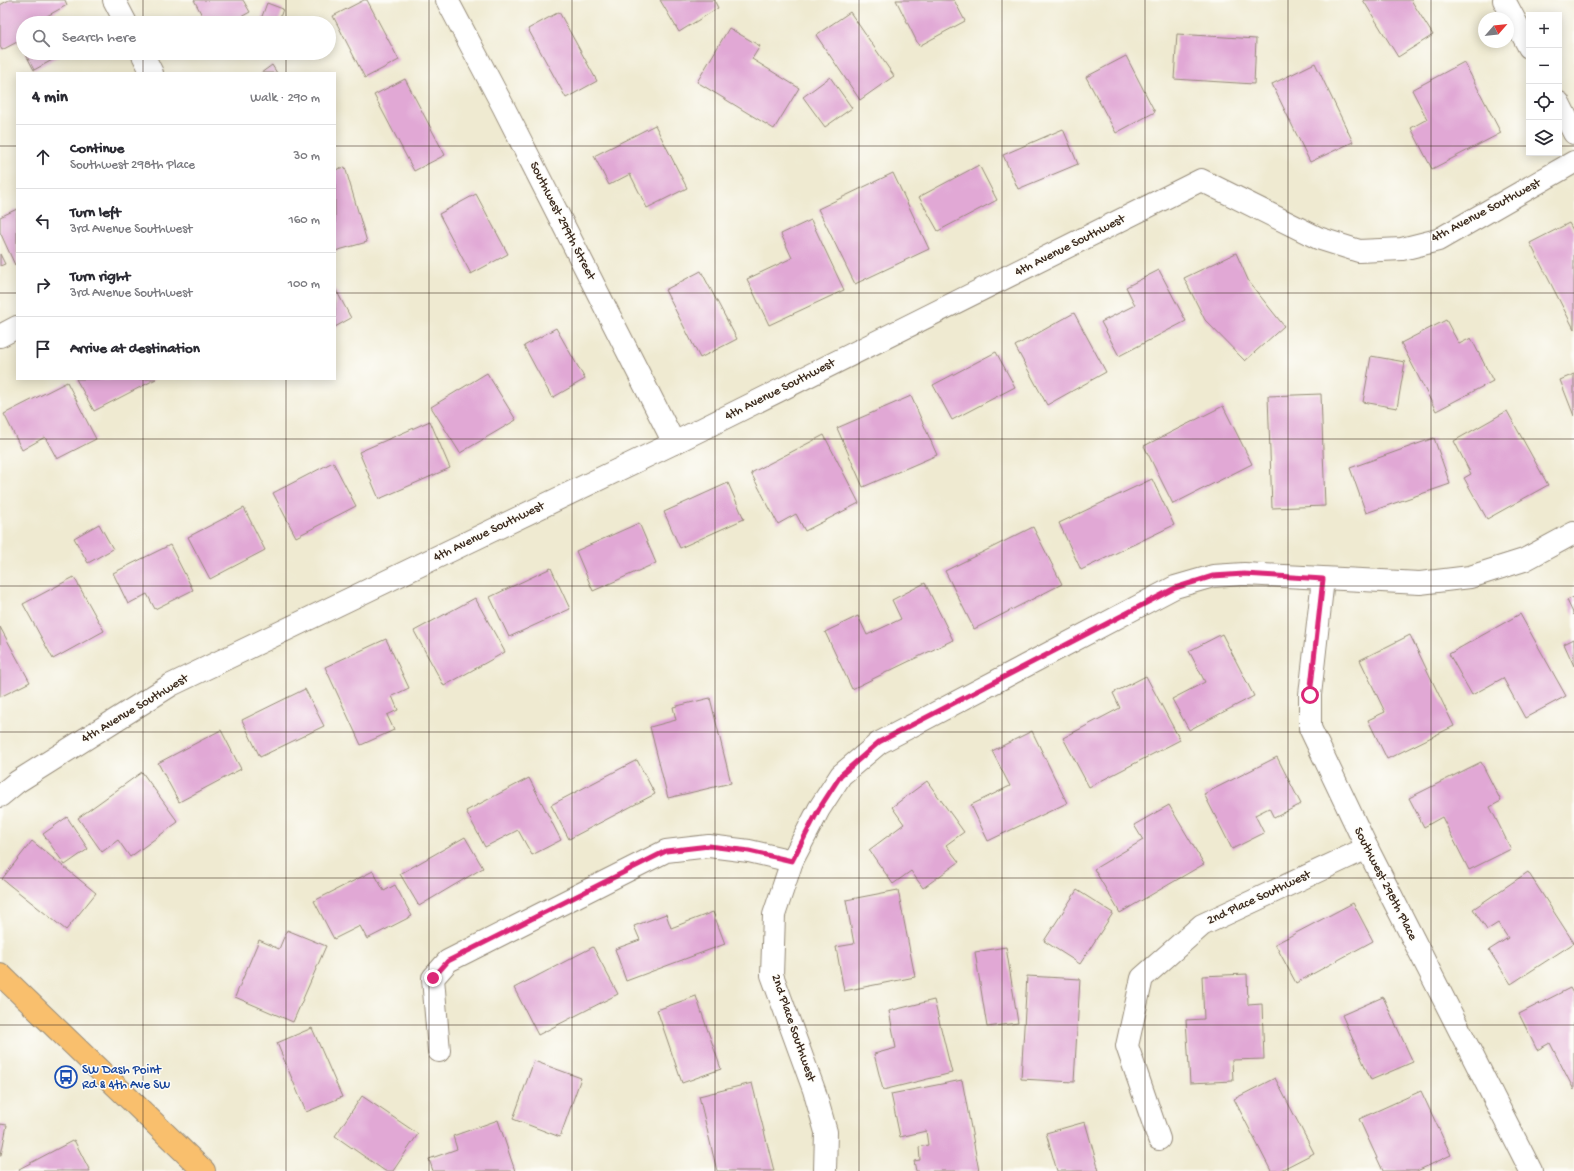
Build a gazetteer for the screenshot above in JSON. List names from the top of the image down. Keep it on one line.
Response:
{"streets":{"street":["4th Avenue Southwest","Southwest 299th Street","Southwest 298th Place","2nd Place Southwest"]},"crossings":[["4th Avenue Southwest","Southwest 299th Street"],["Southwest 298th Place","2nd Place Southwest"]],"places":{"bus stop":["SW Dash Point Rd & 4th Ave SW"]},"north":"top right","page":{"map_buttons":["+","−"],"search":"Search here","heading":["4 min","Walk · 290 m"],"list":[["Continue","Southwest 298th Place","30 m"],["Turn left","3rd Avenue Southwest","160 m"],["Turn right","3rd Avenue Southwest","100 m"],"Arrive at destination"]}}
